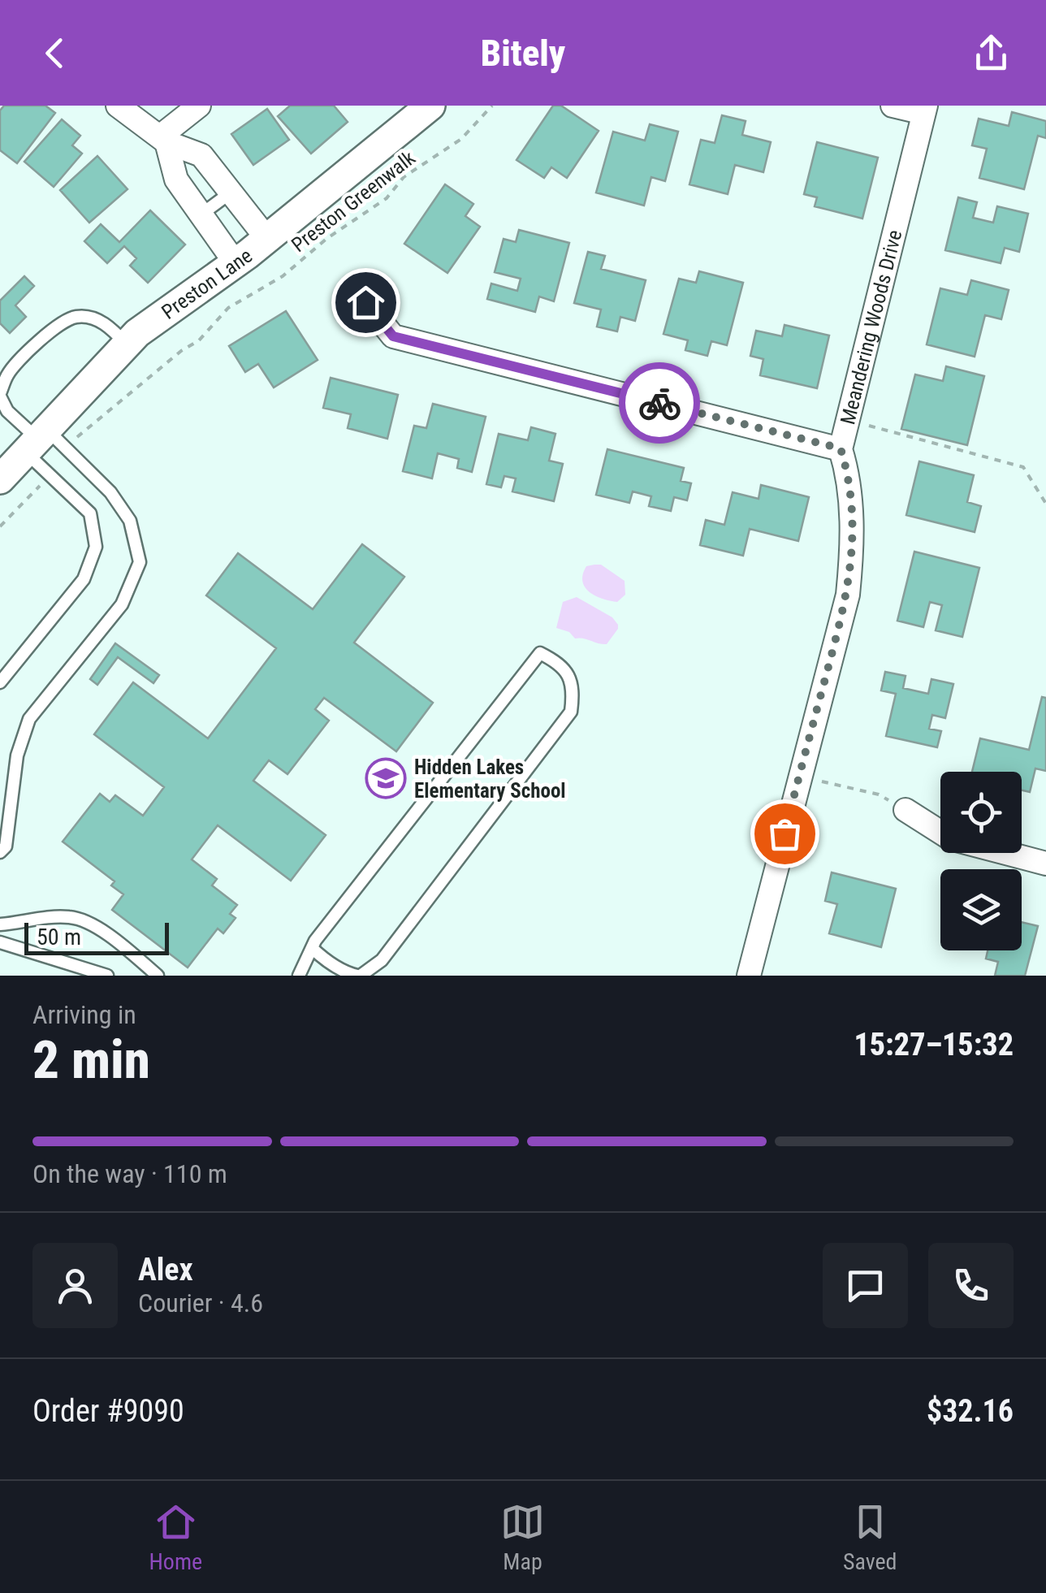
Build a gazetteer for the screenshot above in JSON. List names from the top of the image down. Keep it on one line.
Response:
{"streets":{"street":["Preston Lane","Meandering Woods Drive"],"path":["Preston Greenwalk"]},"places":{"school or university":["Hidden Lakes Elementary School"]},"scale_bar":"50 m","page":{"header":"Bitely","scale":"50 m","heading":["2 min","Arriving in","15:27–15:32"],"panel":["Alex","Courier · 4.6","Order #9090","$32.16"],"bar":"On the way · 110 m","tabs":["Home","Map","Saved"]}}
